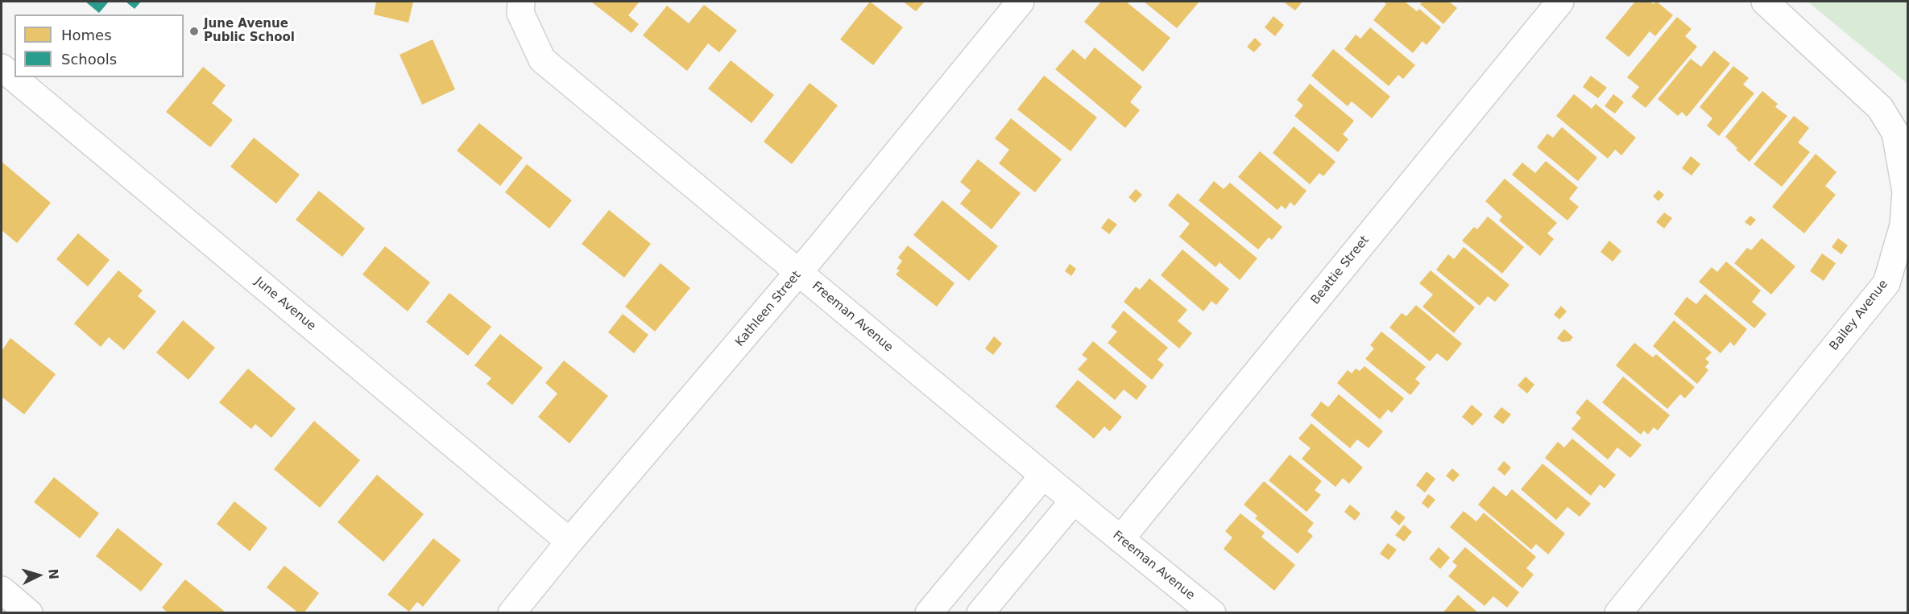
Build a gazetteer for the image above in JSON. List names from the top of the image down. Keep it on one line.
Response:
{"streets":{"street":["Beattie Street","June Avenue","Kathleen Street","Bailey Avenue","Freeman Avenue"]},"crossings":[["Beattie Street","Freeman Avenue"],["June Avenue","Kathleen Street"],["Kathleen Street","Freeman Avenue"]],"places":["June Avenue Public School"],"legend":["Homes","Schools"],"north":"right"}
